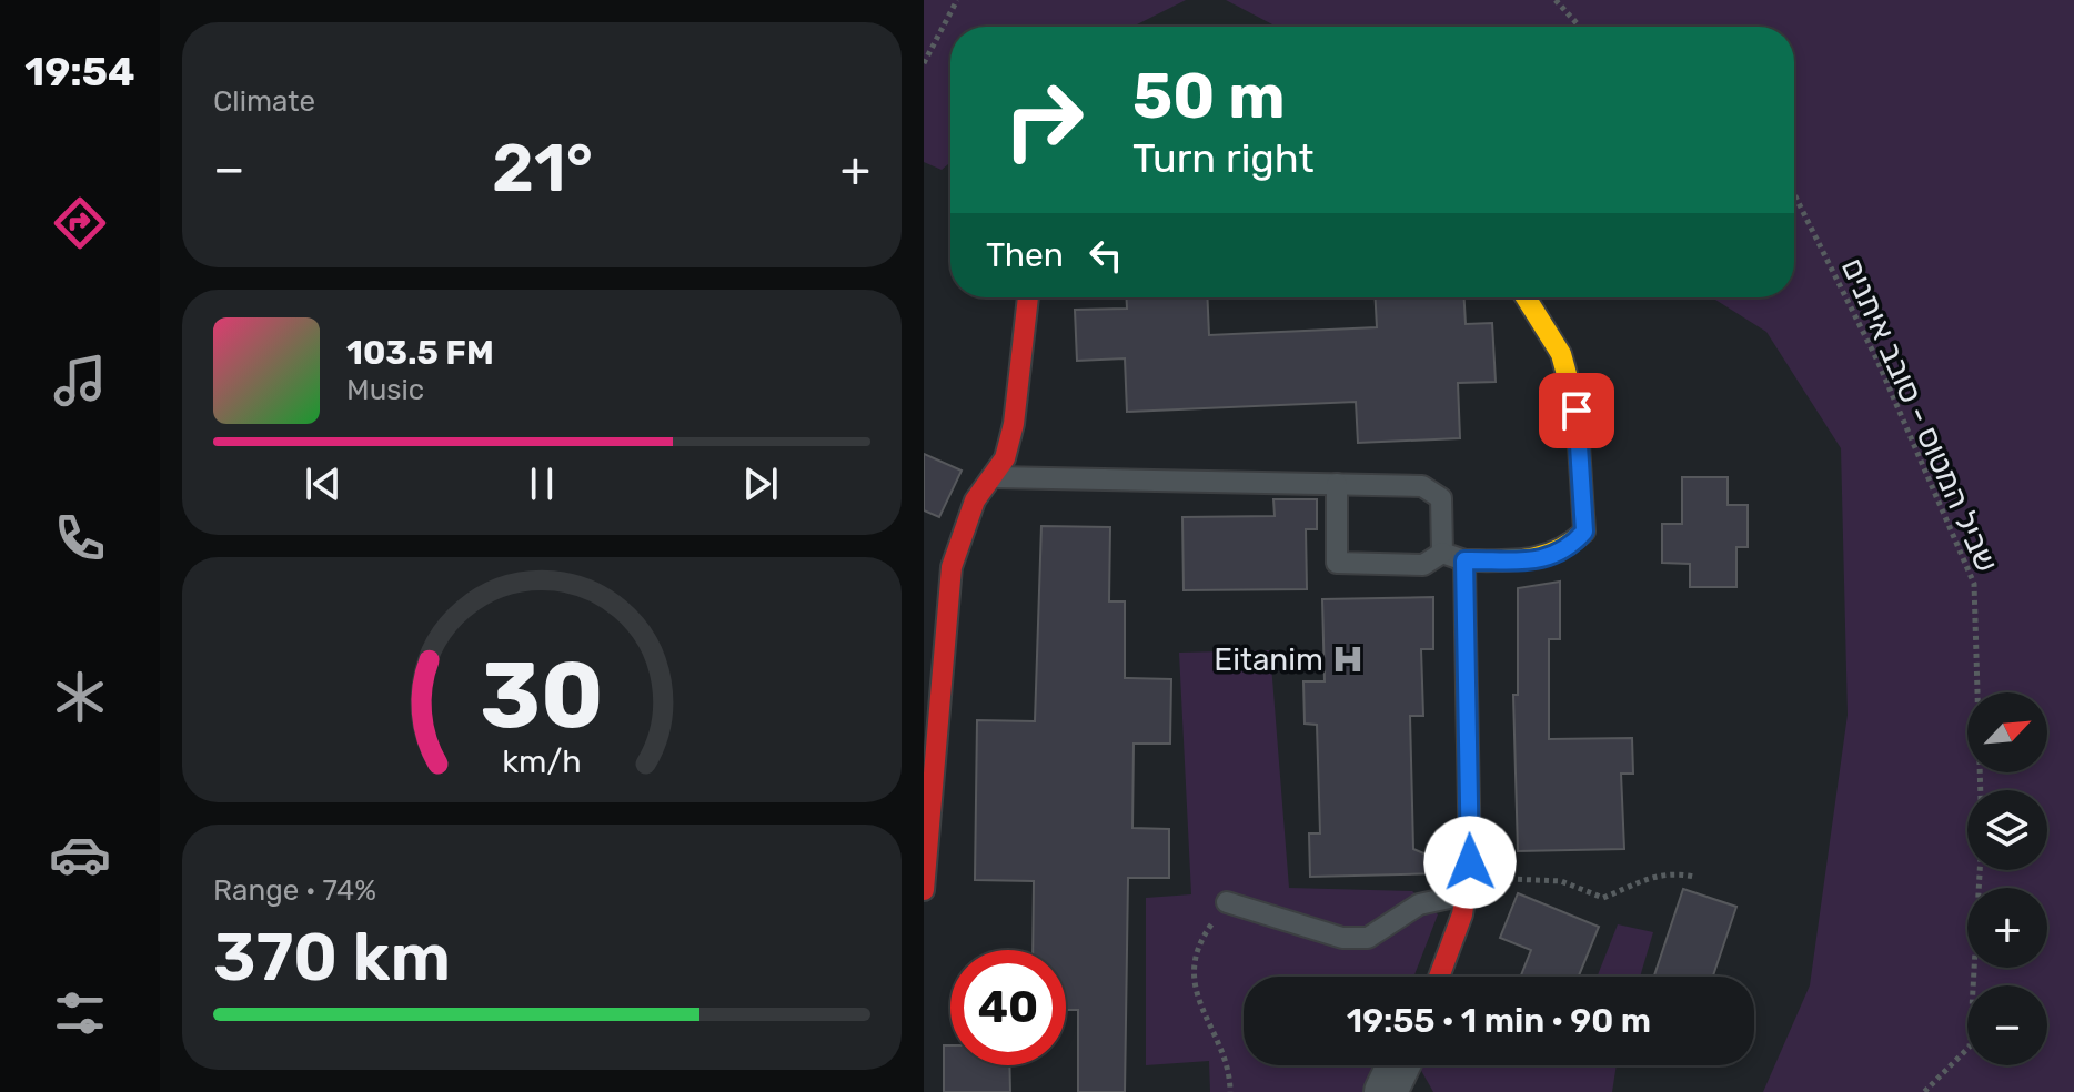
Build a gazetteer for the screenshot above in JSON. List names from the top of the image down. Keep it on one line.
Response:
{"streets":{"path":["שביל המטוס - סובב איתנים"]},"places":{"hospital":["Eitanim"]},"north":"top right","page":{"tabs":"19:54","tile":["Climate",["Range · 74%","370 km"]],"turn":["50 m","Turn right"],"heat":["−","21°","+"],"then":"Then","song":["103.5 FM","Music"],"map_buttons":["+","−"],"limit":"40","trip":"19:55 · 1 min · 90 m","gauge":["30","km/h"]}}
